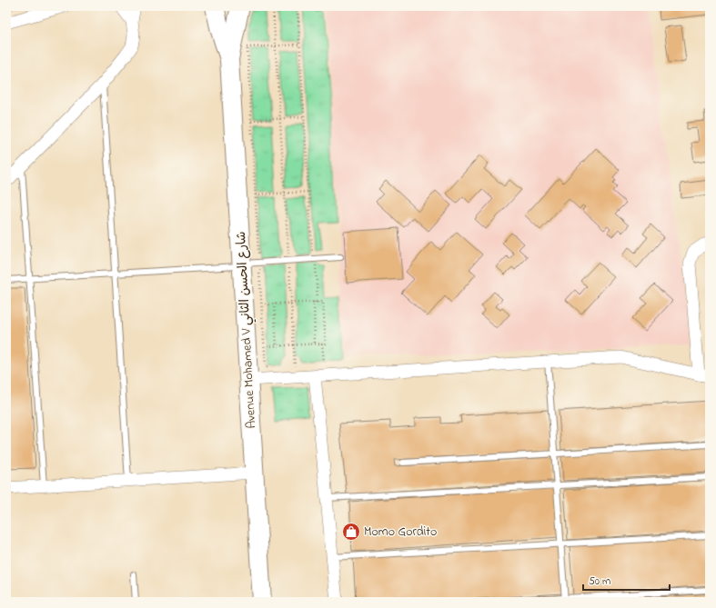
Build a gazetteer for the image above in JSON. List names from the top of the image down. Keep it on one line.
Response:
{"streets":{"main road":["Avenue Mohamed V شارع الحسن الثاني"]},"places":{"shop":["Momo Gordito"]},"scale_bar":"50 m"}
